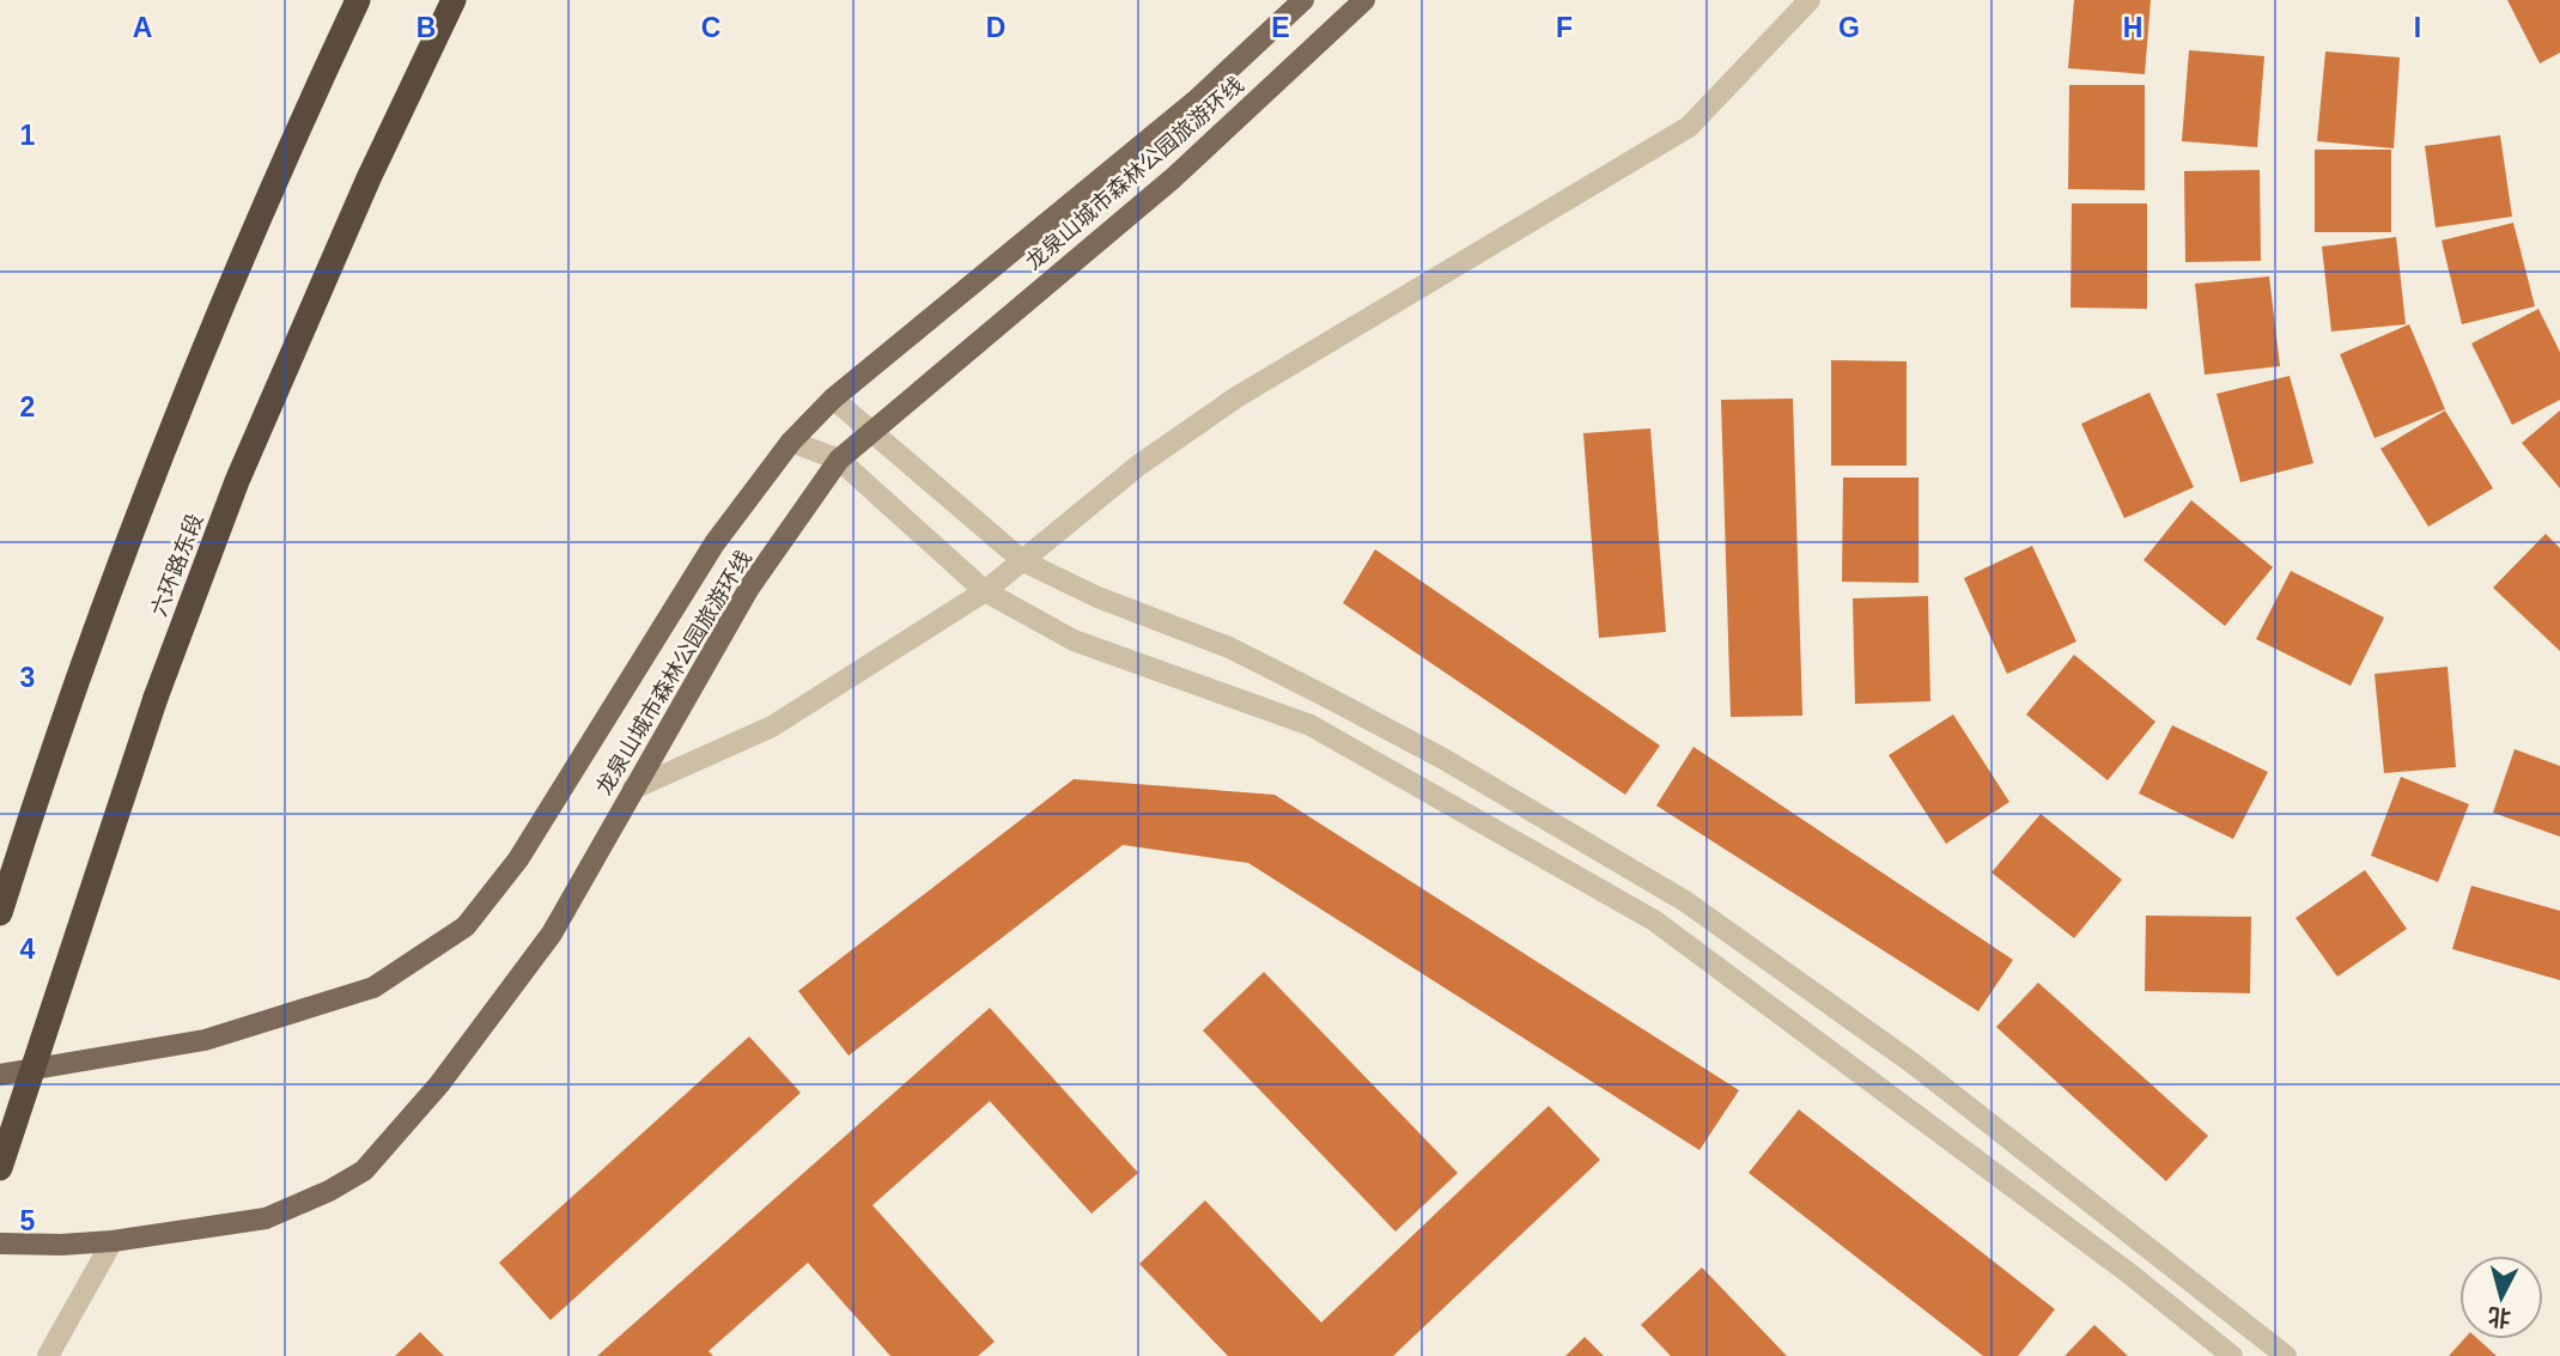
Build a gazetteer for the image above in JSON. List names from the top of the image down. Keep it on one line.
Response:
{"streets":{"highway":["六环路东段"],"main road":["龙泉山城市森林公园旅游环线"]},"north":"bottom","grid":{"columns":["A","B","C","D","E","F","G","H","I"],"rows":["1","2","3","4","5"]}}
